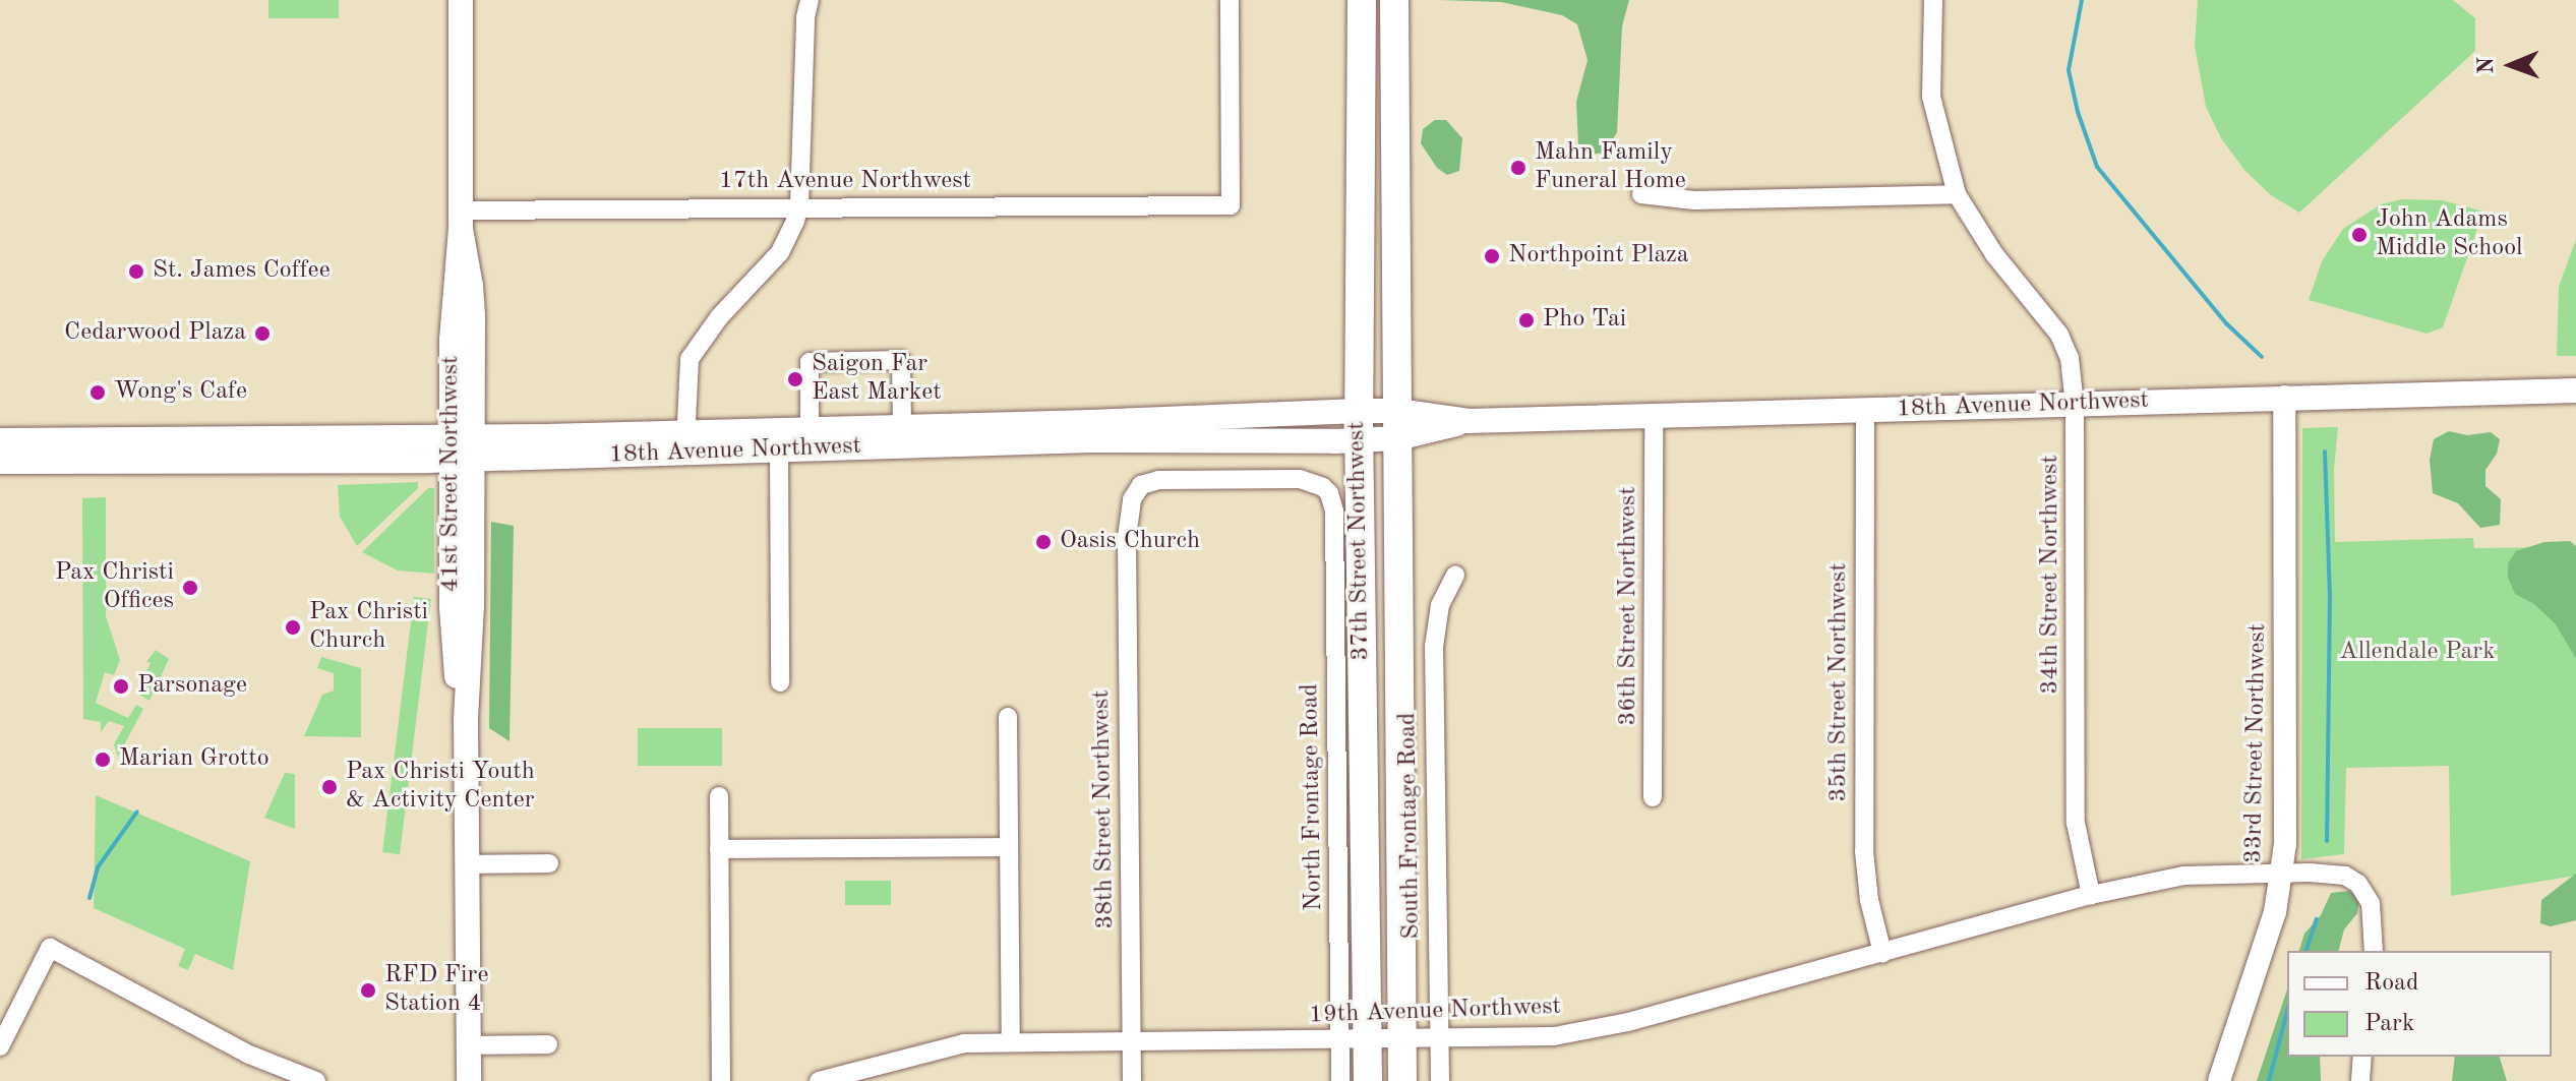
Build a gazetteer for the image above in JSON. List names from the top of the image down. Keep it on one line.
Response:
{"streets":{"main road":["18th Avenue Northwest","41st Street Northwest","37th Street Northwest"],"street":["17th Avenue Northwest","34th Street Northwest","36th Street Northwest","35th Street Northwest","33rd Street Northwest","North Frontage Road","38th Street Northwest","South Frontage Road","19th Avenue Northwest"]},"crossings":[["17th Avenue Northwest","41st Street Northwest"],["18th Avenue Northwest","41st Street Northwest"],["18th Avenue Northwest","37th Street Northwest"],["18th Avenue Northwest","34th Street Northwest"],["18th Avenue Northwest","36th Street Northwest"],["18th Avenue Northwest","35th Street Northwest"],["18th Avenue Northwest","33rd Street Northwest"],["37th Street Northwest","North Frontage Road"],["37th Street Northwest","19th Avenue Northwest"],["34th Street Northwest","19th Avenue Northwest"],["35th Street Northwest","19th Avenue Northwest"],["33rd Street Northwest","19th Avenue Northwest"],["North Frontage Road","38th Street Northwest"],["North Frontage Road","19th Avenue Northwest"],["38th Street Northwest","19th Avenue Northwest"],["South Frontage Road","19th Avenue Northwest"]],"parks":["Allendale Park"],"places":["Mahn Family Funeral Home","John Adams Middle School","Northpoint Plaza","St. James Coffee","Pho Tai","Cedarwood Plaza","Saigon Far East Market","Wong's Cafe","Oasis Church","Pax Christi Offices","Pax Christi Church","Parsonage","Marian Grotto","Pax Christi Youth & Activity Center","RFD Fire Station 4"],"legend":["Road","Park"],"north":"left"}
